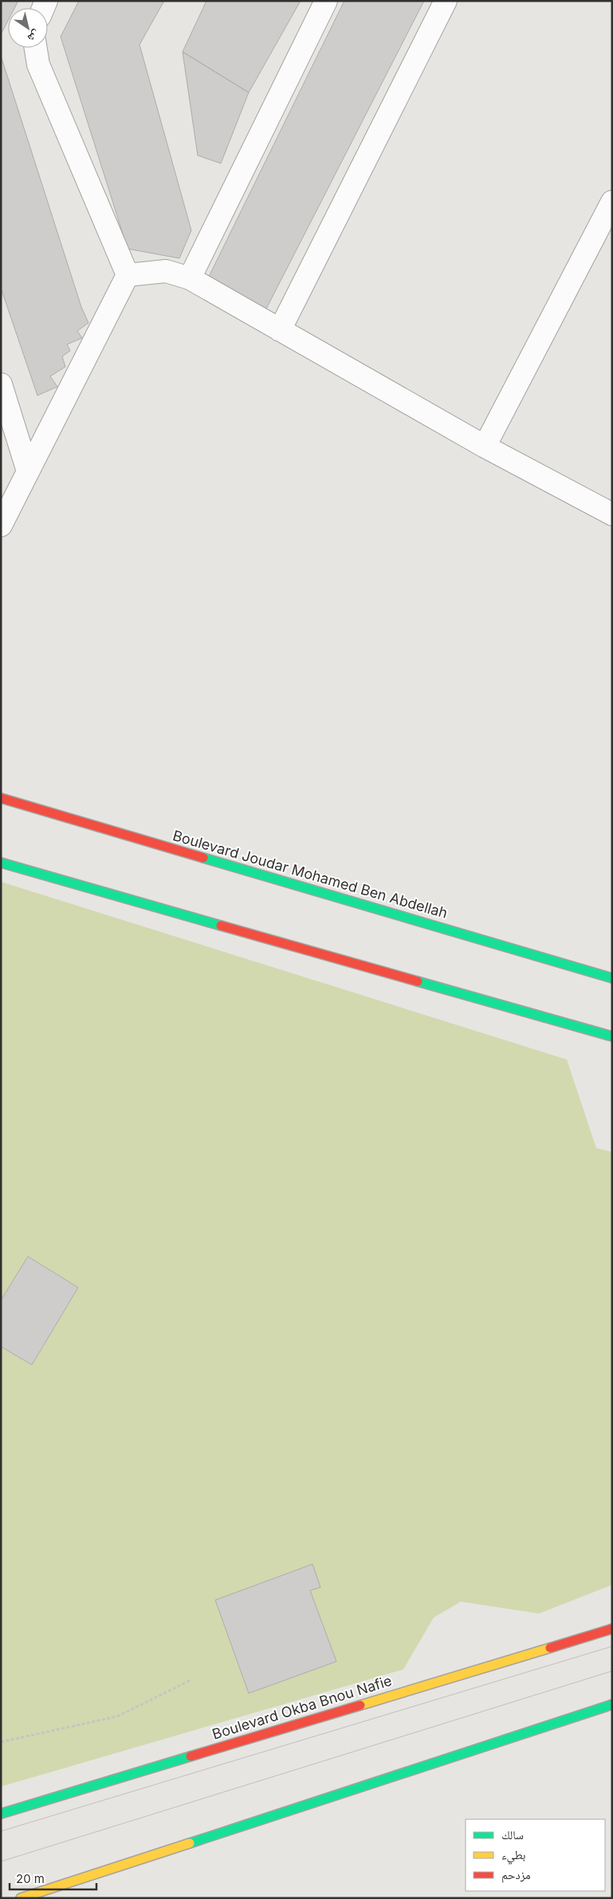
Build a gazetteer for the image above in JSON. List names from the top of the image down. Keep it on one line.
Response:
{"streets":{"main road":["Boulevard Joudar Mohamed Ben Abdellah","Boulevard Okba Bnou Nafie"]},"legend":["سالك","بطيء","مزدحم"],"scale_bar":"20 m","north":"bottom right"}
